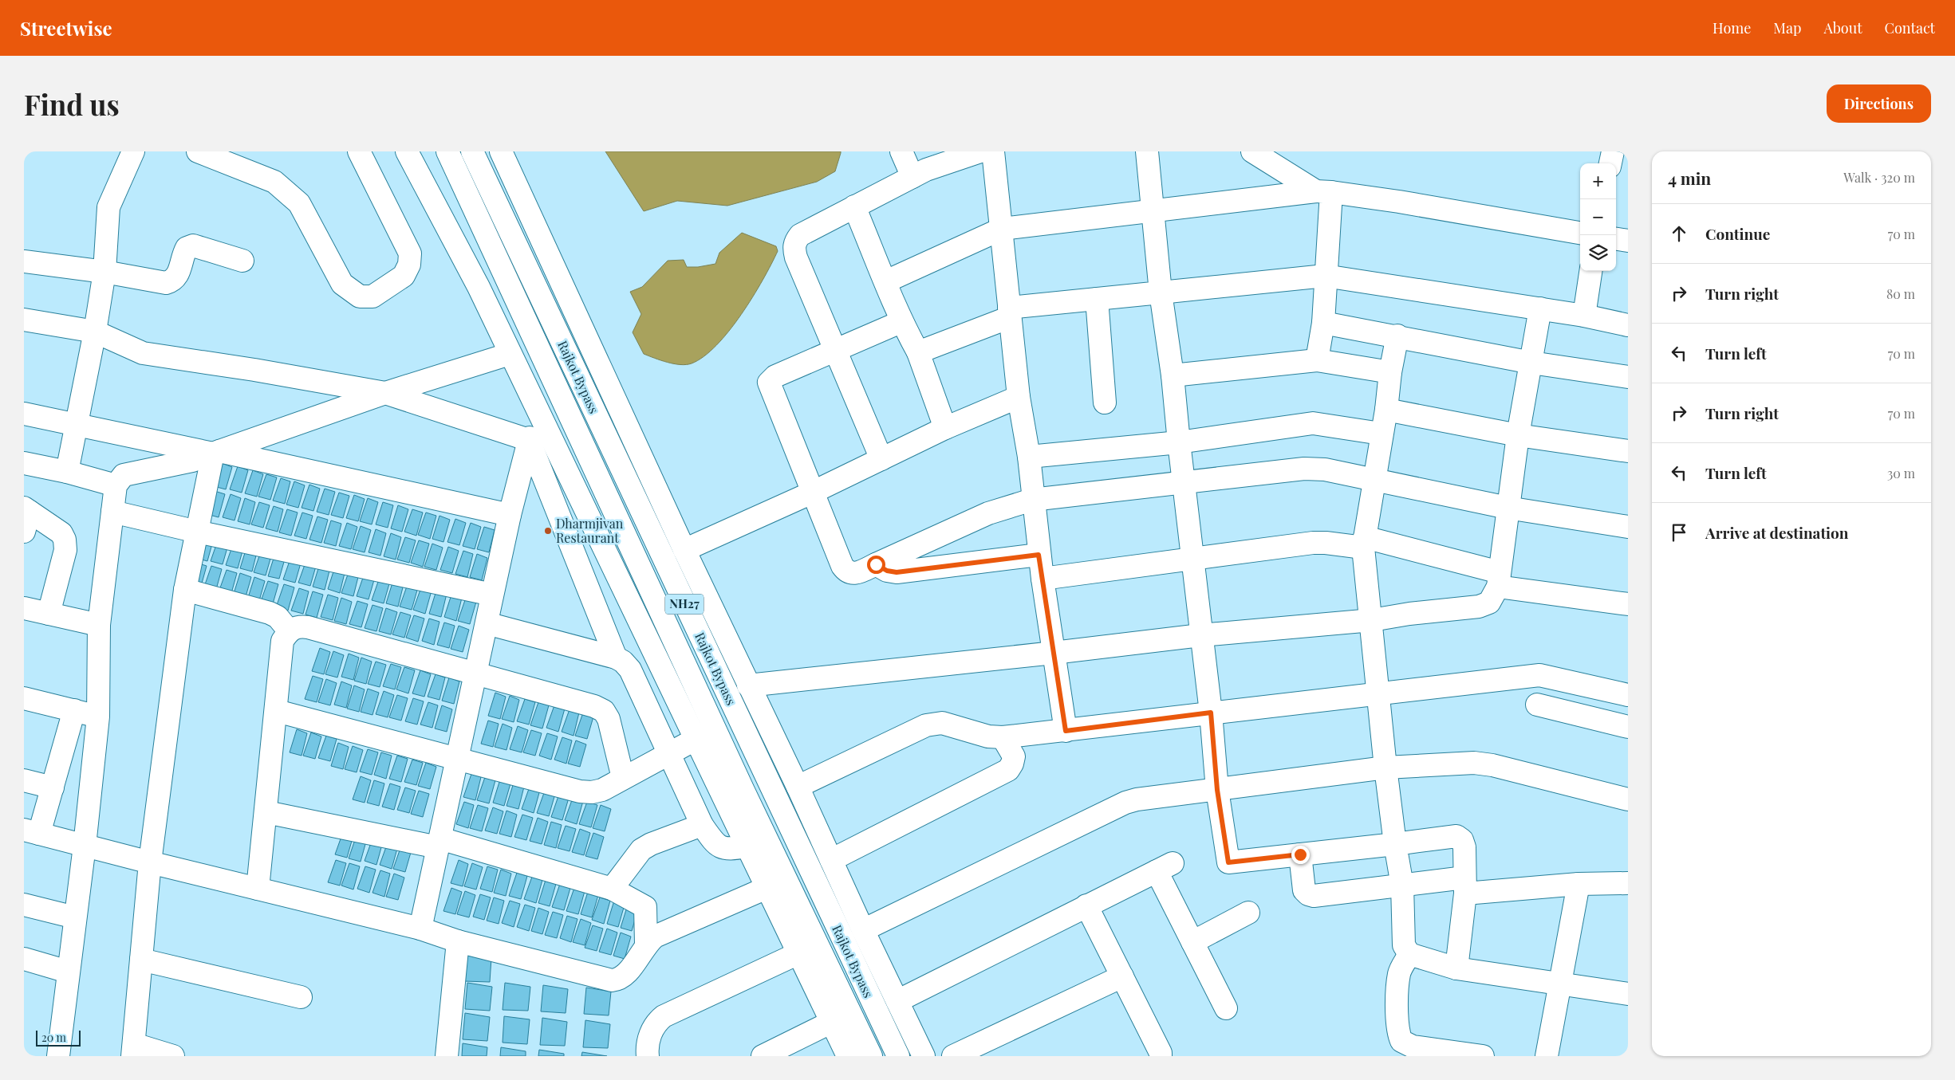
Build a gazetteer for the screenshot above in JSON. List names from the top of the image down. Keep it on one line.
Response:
{"streets":{"main road":["Rajkot Bypass","NH27"]},"places":["Dharmjivan Restaurant"],"scale_bar":"20 m","page":{"header":"Streetwise","nav":["Home","Map","About","Contact"],"buttons":"Directions","title":"Find us","heading":["4 min","Walk · 320 m"],"map_buttons":["+","−"],"list":[["Continue","70 m"],["Turn right","80 m"],["Turn left","70 m"],["Turn right","70 m"],["Turn left","30 m"],"Arrive at destination"],"scale":"20 m"}}
